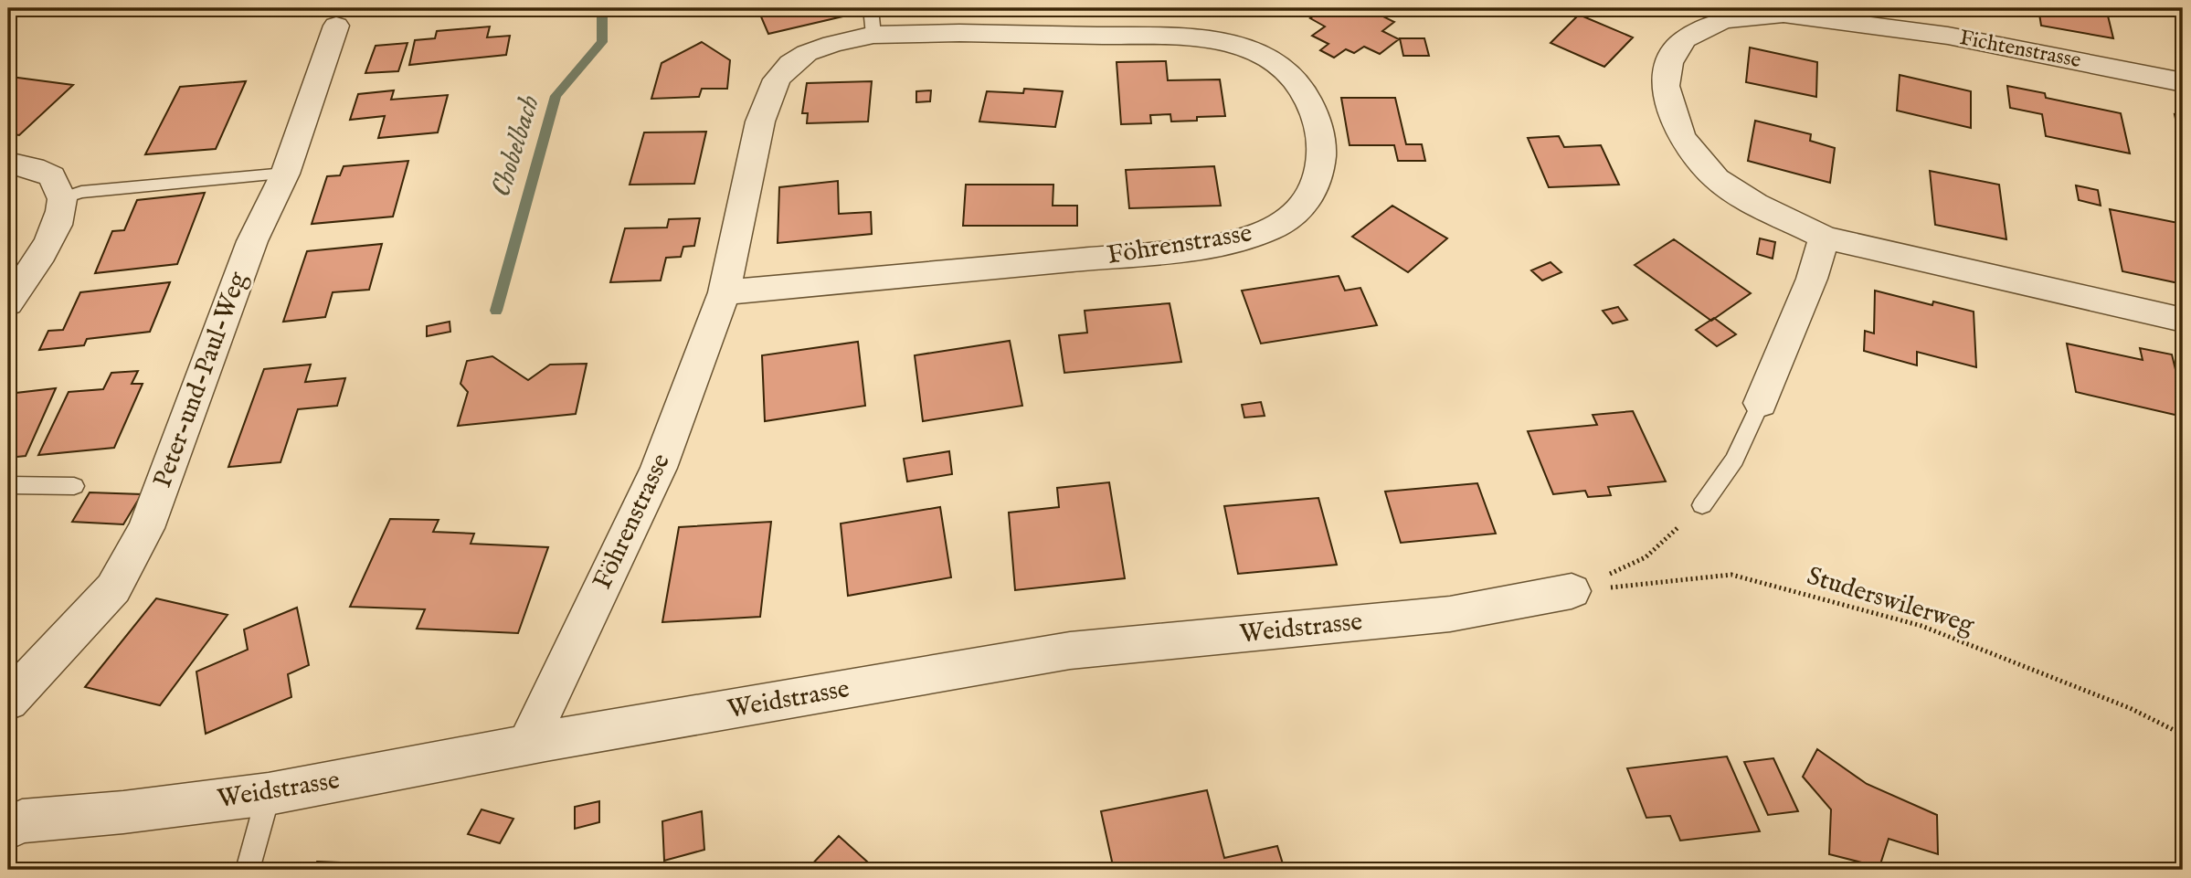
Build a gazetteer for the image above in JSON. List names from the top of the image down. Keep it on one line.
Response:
{"streets":{"street":["Fichtenstrasse","Föhrenstrasse","Peter-und-Paul-Weg","Weidstrasse"],"path":["Studerswilerweg"]},"crossings":[["Föhrenstrasse","Weidstrasse"],["Studerswilerweg","Weidstrasse"]],"water":["Chobelbach"]}
